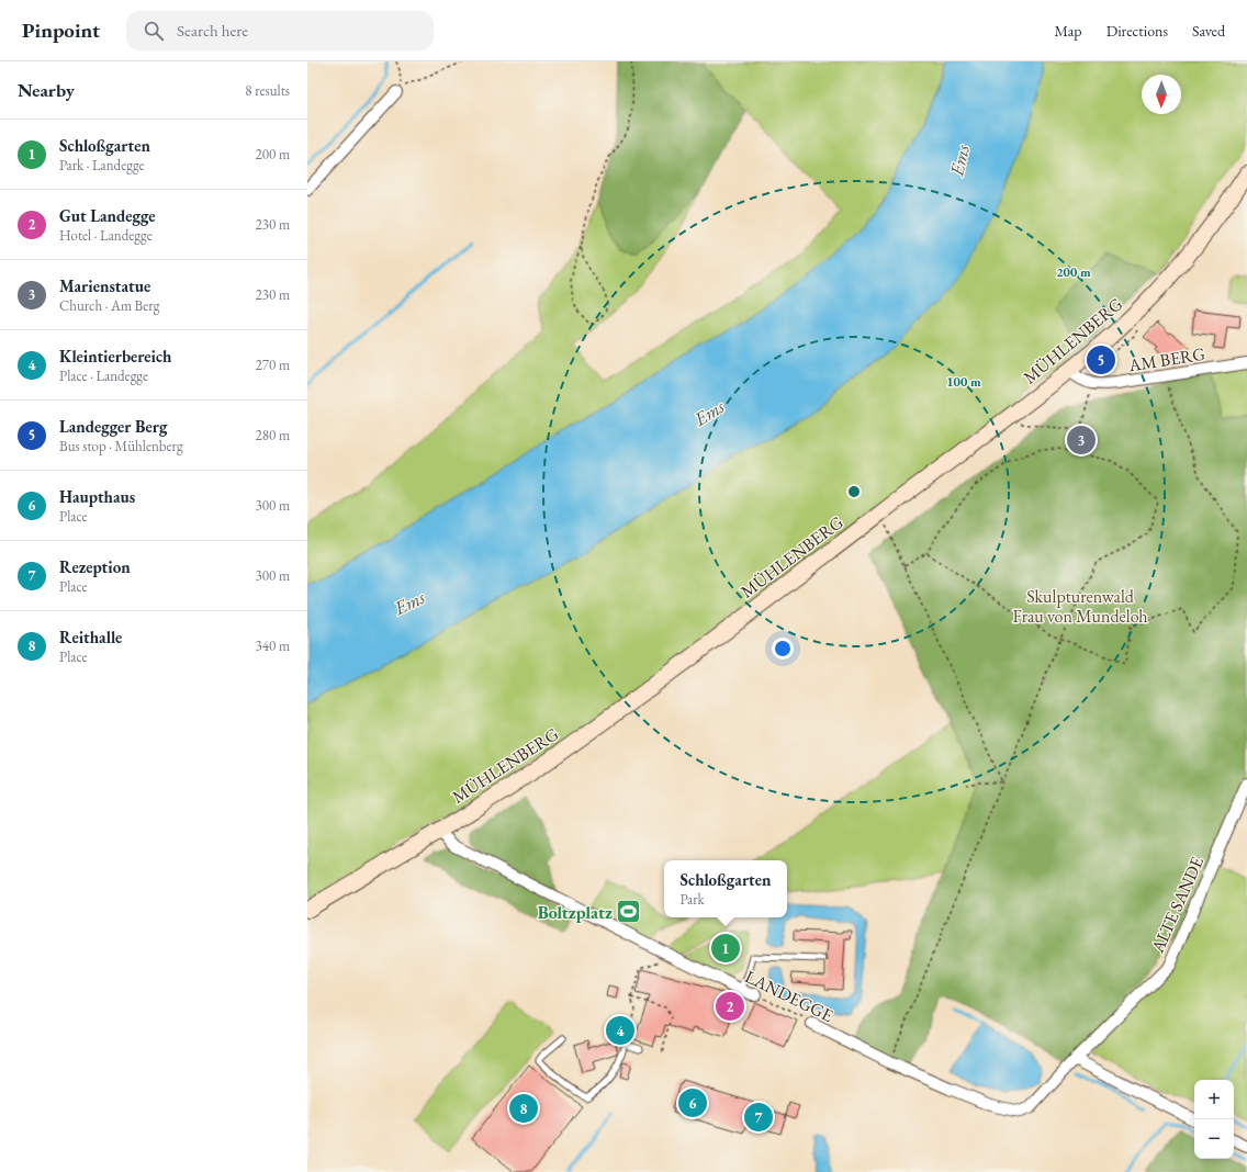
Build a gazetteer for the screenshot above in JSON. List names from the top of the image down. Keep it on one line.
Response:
{"streets":{"main road":["MÜHLENBERG"],"street":["AM BERG","ALTE SANDE","LANDEGGE"]},"crossings":[["MÜHLENBERG","AM BERG"],["MÜHLENBERG","LANDEGGE"],["ALTE SANDE","LANDEGGE"]],"water":["Ems"],"parks":["Skulpturenwald Frau von Mundeloh"],"places":{"sports":["Boltzplatz"]},"north":"bottom","page":{"header":"Pinpoint","search":"Search here","nav":["Map","Directions","Saved"],"heading":["Nearby","8 results"],"list":[{"mark":"1","name":"Schloßgarten","note":"Park · Landegge","value":"200 m"},{"mark":"2","name":"Gut Landegge","note":"Hotel · Landegge","value":"230 m"},{"mark":"3","name":"Marienstatue","note":"Church · Am Berg","value":"230 m"},{"mark":"4","name":"Kleintierbereich","note":"Place · Landegge","value":"270 m"},{"mark":"5","name":"Landegger Berg","note":"Bus stop · Mühlenberg","value":"280 m"},{"mark":"6","name":"Haupthaus","note":"Place","value":"300 m"},{"mark":"7","name":"Rezeption","note":"Place","value":"300 m"},{"mark":"8","name":"Reithalle","note":"Place","value":"340 m"}],"pins":["5","3","1","2","4","6","8","7"],"popup":["Schloßgarten","Park"],"map_buttons":["+","−"]},"rings":["200 m","100 m"]}
